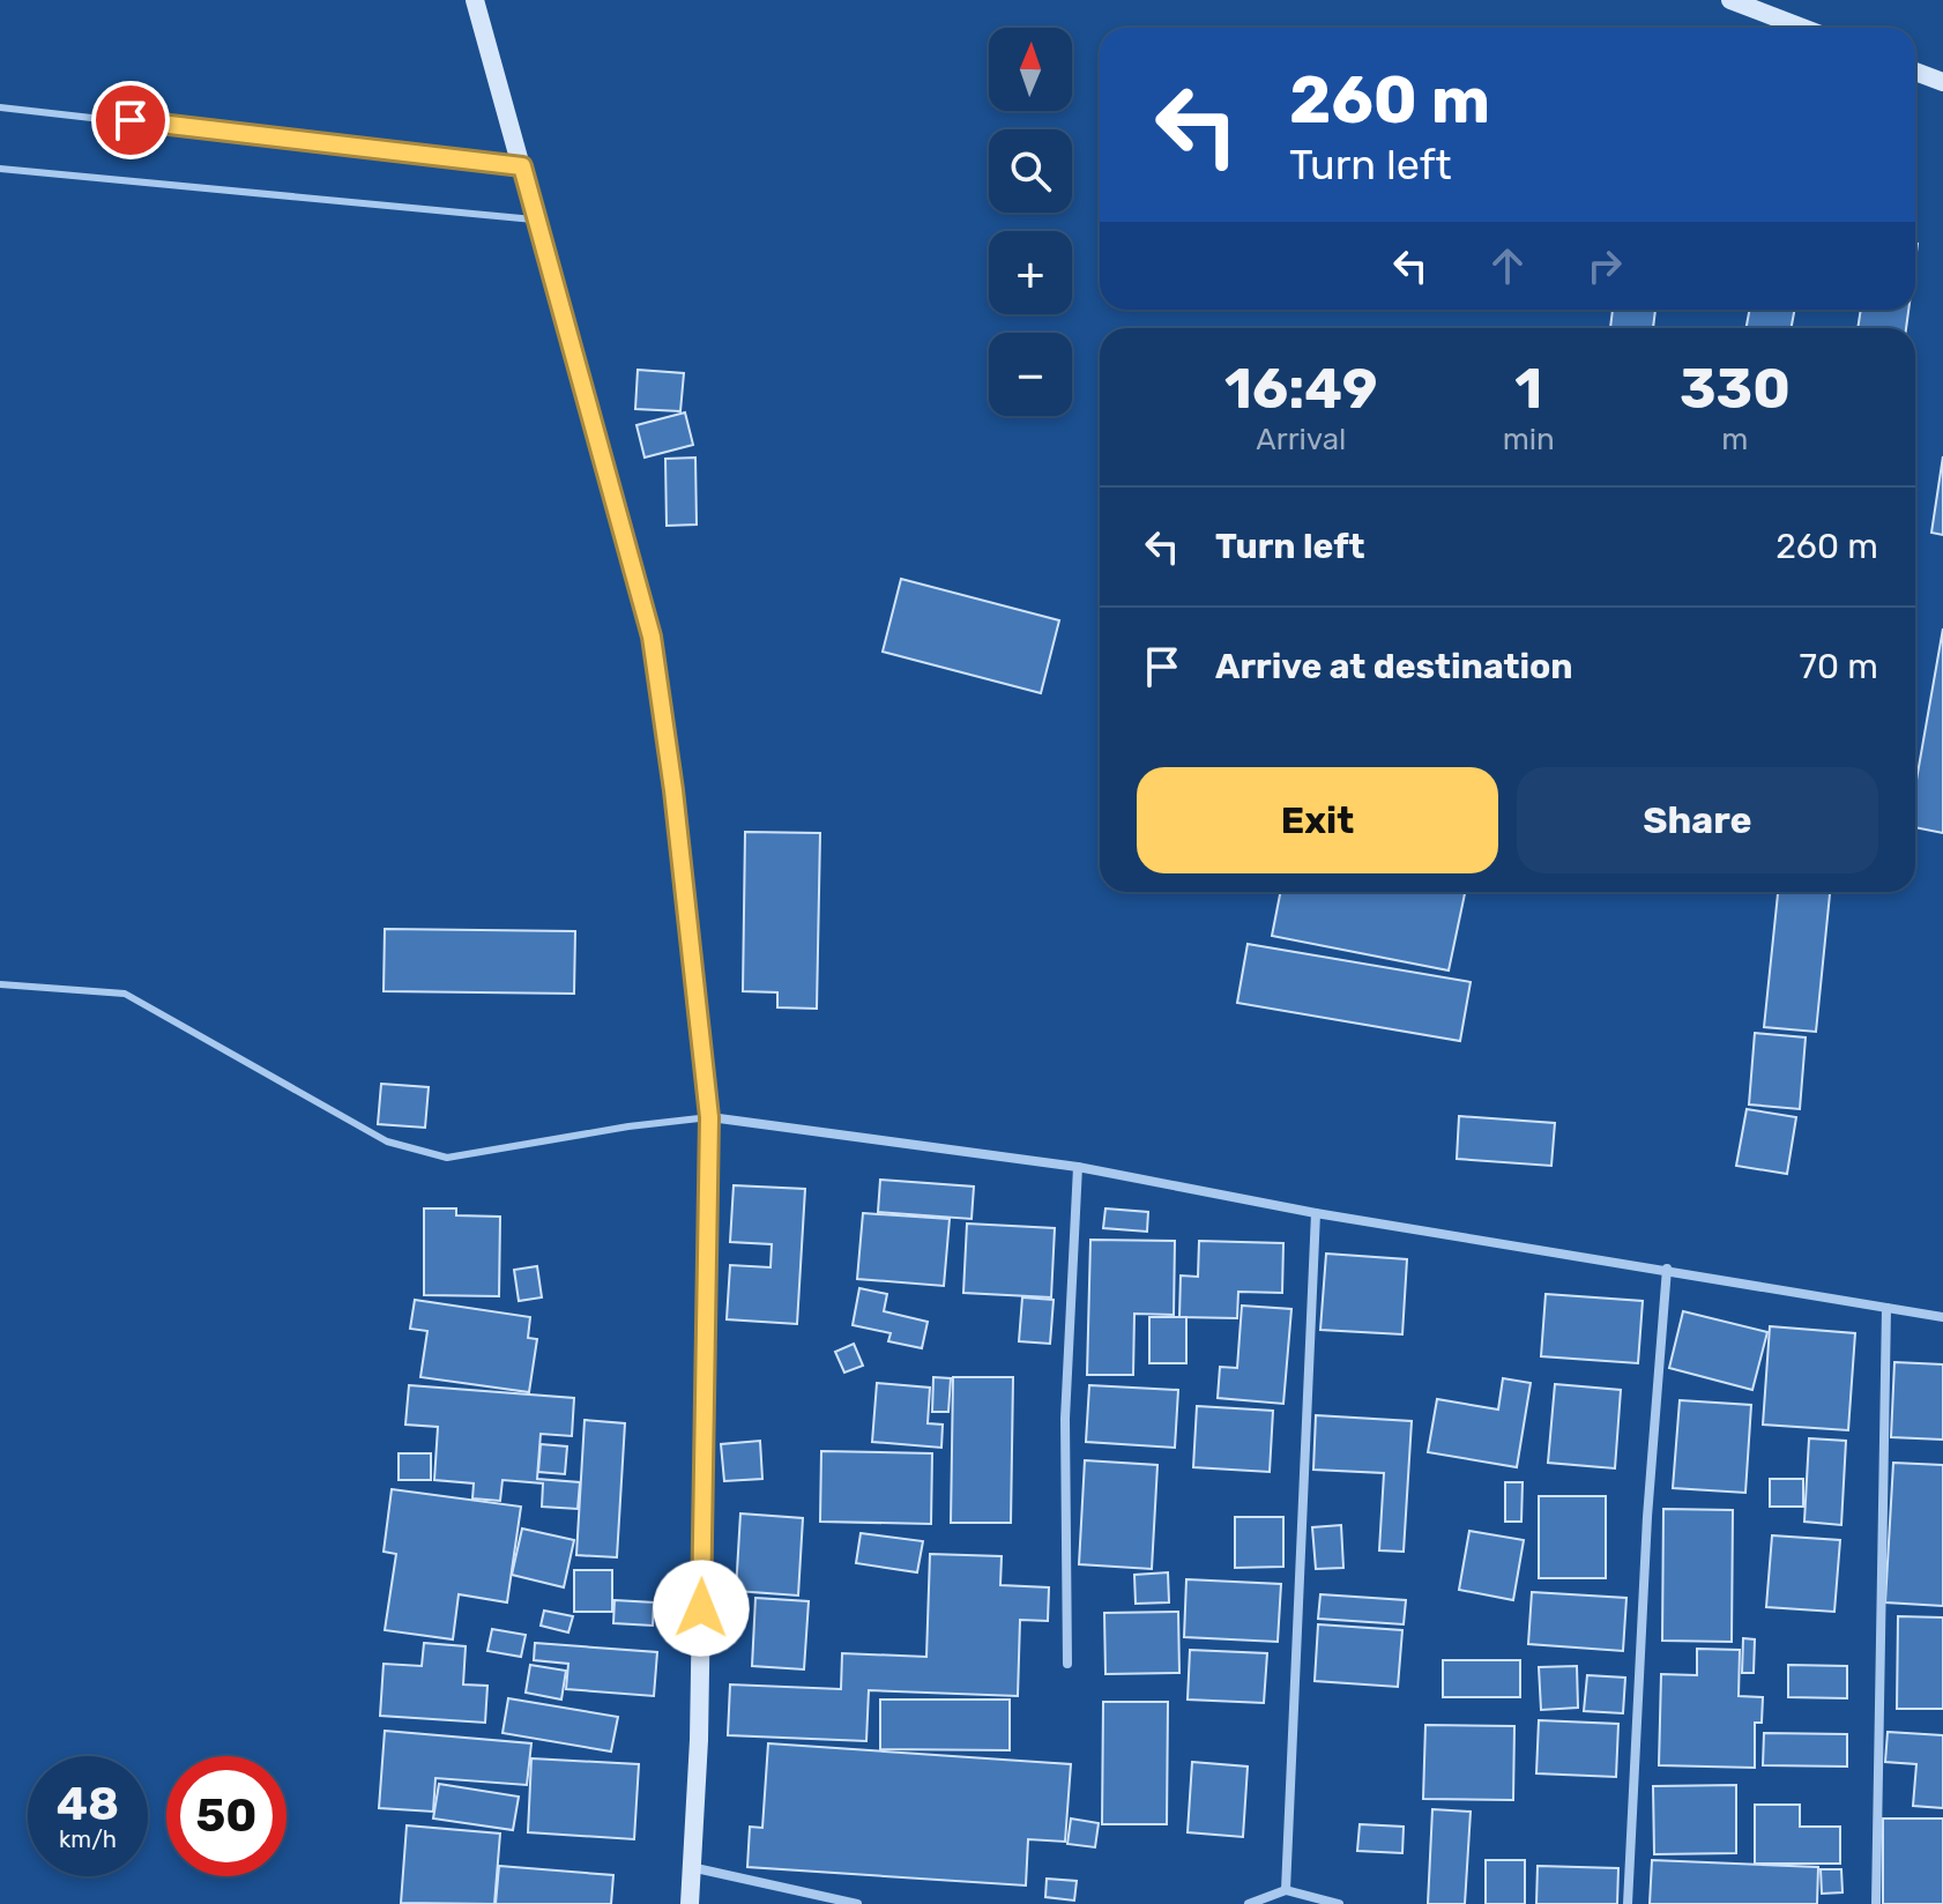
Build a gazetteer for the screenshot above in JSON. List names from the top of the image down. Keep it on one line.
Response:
{"north":"top","page":{"map_buttons":["+","−"],"turn":["260 m","Turn left"],"eta":["16:49","Arrival","1","min","330","m"],"list":[{"name":"Turn left","value":"260 m"},{"name":"Arrive at destination","value":"70 m"}],"buttons":["Exit","Share"],"speed":"48 km/h","limit":"50"}}
